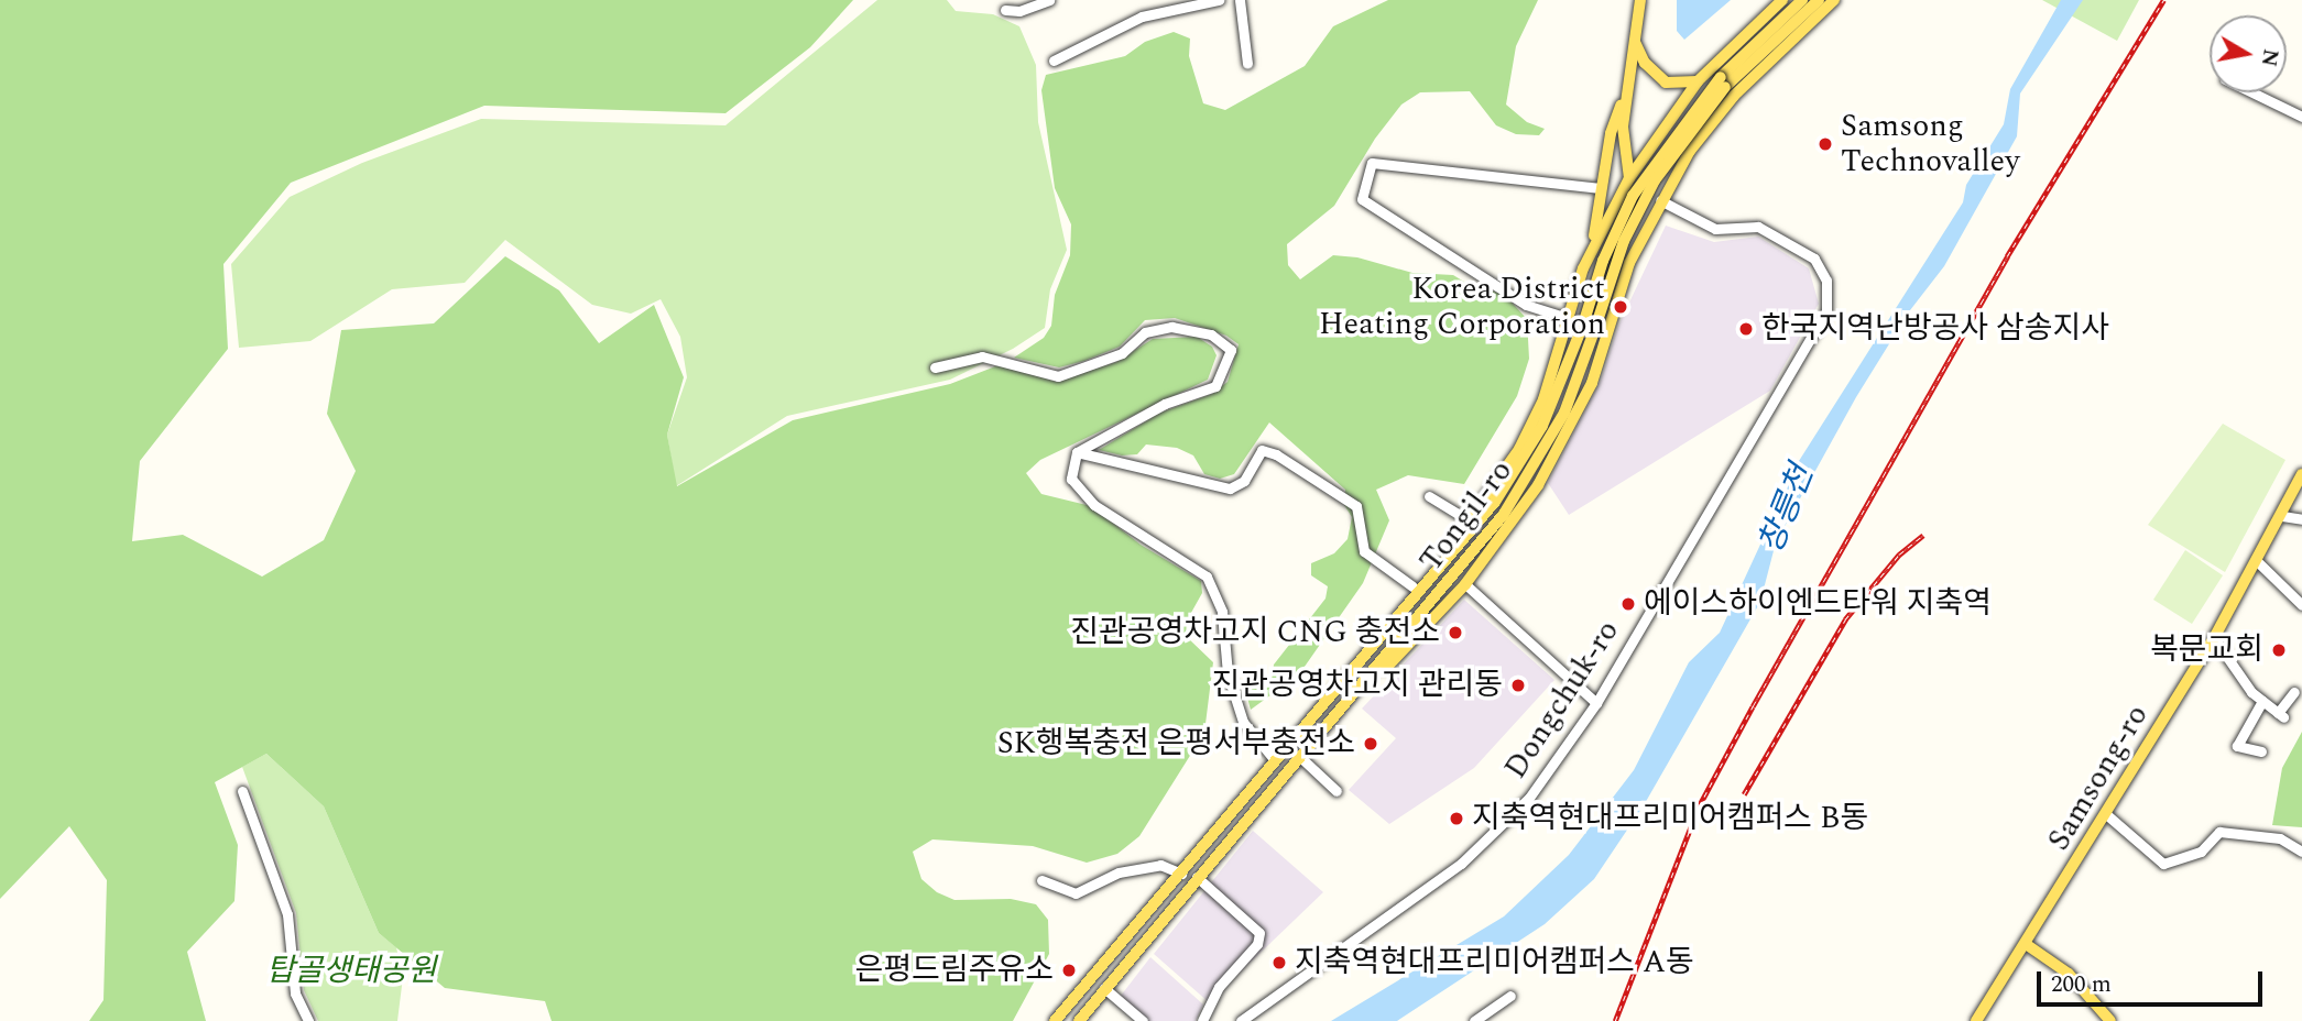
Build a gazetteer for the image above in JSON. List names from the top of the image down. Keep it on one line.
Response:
{"streets":{"main road":["Tongil-ro","Samsong-ro"],"street":["Dongchuk-ro"]},"water":["창릉천"],"parks":["탑골생태공원"],"places":["Samsong Technovalley","Korea District Heating Corporation","한국지역난방공사 삼송지사","에이스하이엔드타워 지축역","진관공영차고지 CNG 충전소","복문교회","진관공영차고지 관리동","SK행복충전 은평서부충전소","지축역현대프리미어캠퍼스 B동","지축역현대프리미어캠퍼스 A동","은평드림주유소"],"scale_bar":"200 m","north":"right"}
